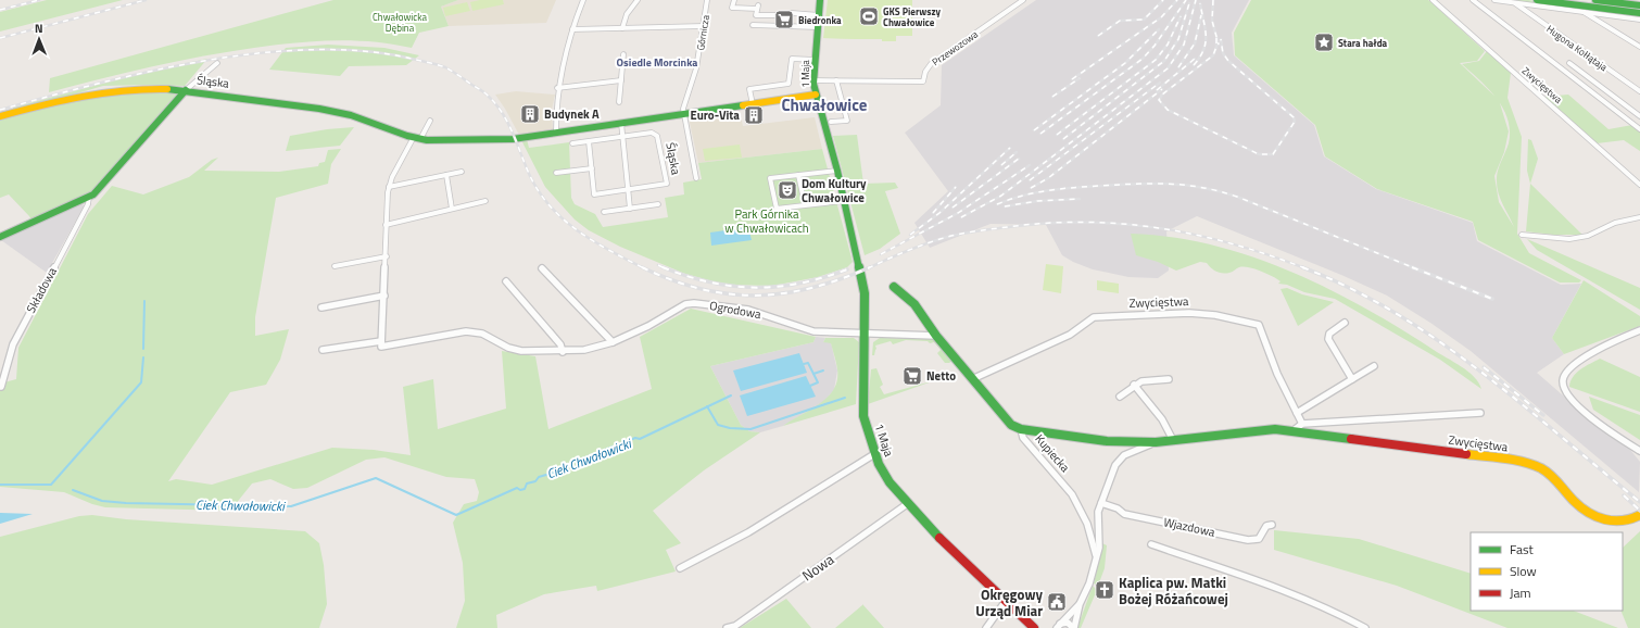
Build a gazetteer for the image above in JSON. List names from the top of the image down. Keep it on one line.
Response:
{"streets":{"street":["Górnicza","Przewozowa","Hugona Kołłątaja","1 Maja","Śląska","Zwycięstwa","Składowa","Ogrodowa","Kupiecka","Wjazdowa","Nowa"]},"crossings":[["Górnicza","Śląska"],["Przewozowa","1 Maja"],["1 Maja","Śląska"],["1 Maja","Ogrodowa"],["1 Maja","Nowa"],["Zwycięstwa","Kupiecka"]],"districts":["Osiedle Morcinka","Chwałowice"],"water":["Ciek Chwałowicki"],"parks":["Chwałowicka Dębina","Park Górnika w Chwałowicach"],"places":{"sports":["GKS Pierwszy Chwałowice"],"supermarket":["Biedronka","Netto"],"place":["Stara hałda"],"building":["Budynek A","Euro-Vita"],"theatre":["Dom Kultury Chwałowice"],"church":["Kaplica pw. Matki Bożej Różańcowej"],"public building":["Okręgowy Urząd Miar"]},"legend":["Fast","Slow","Jam"],"north":"top"}
